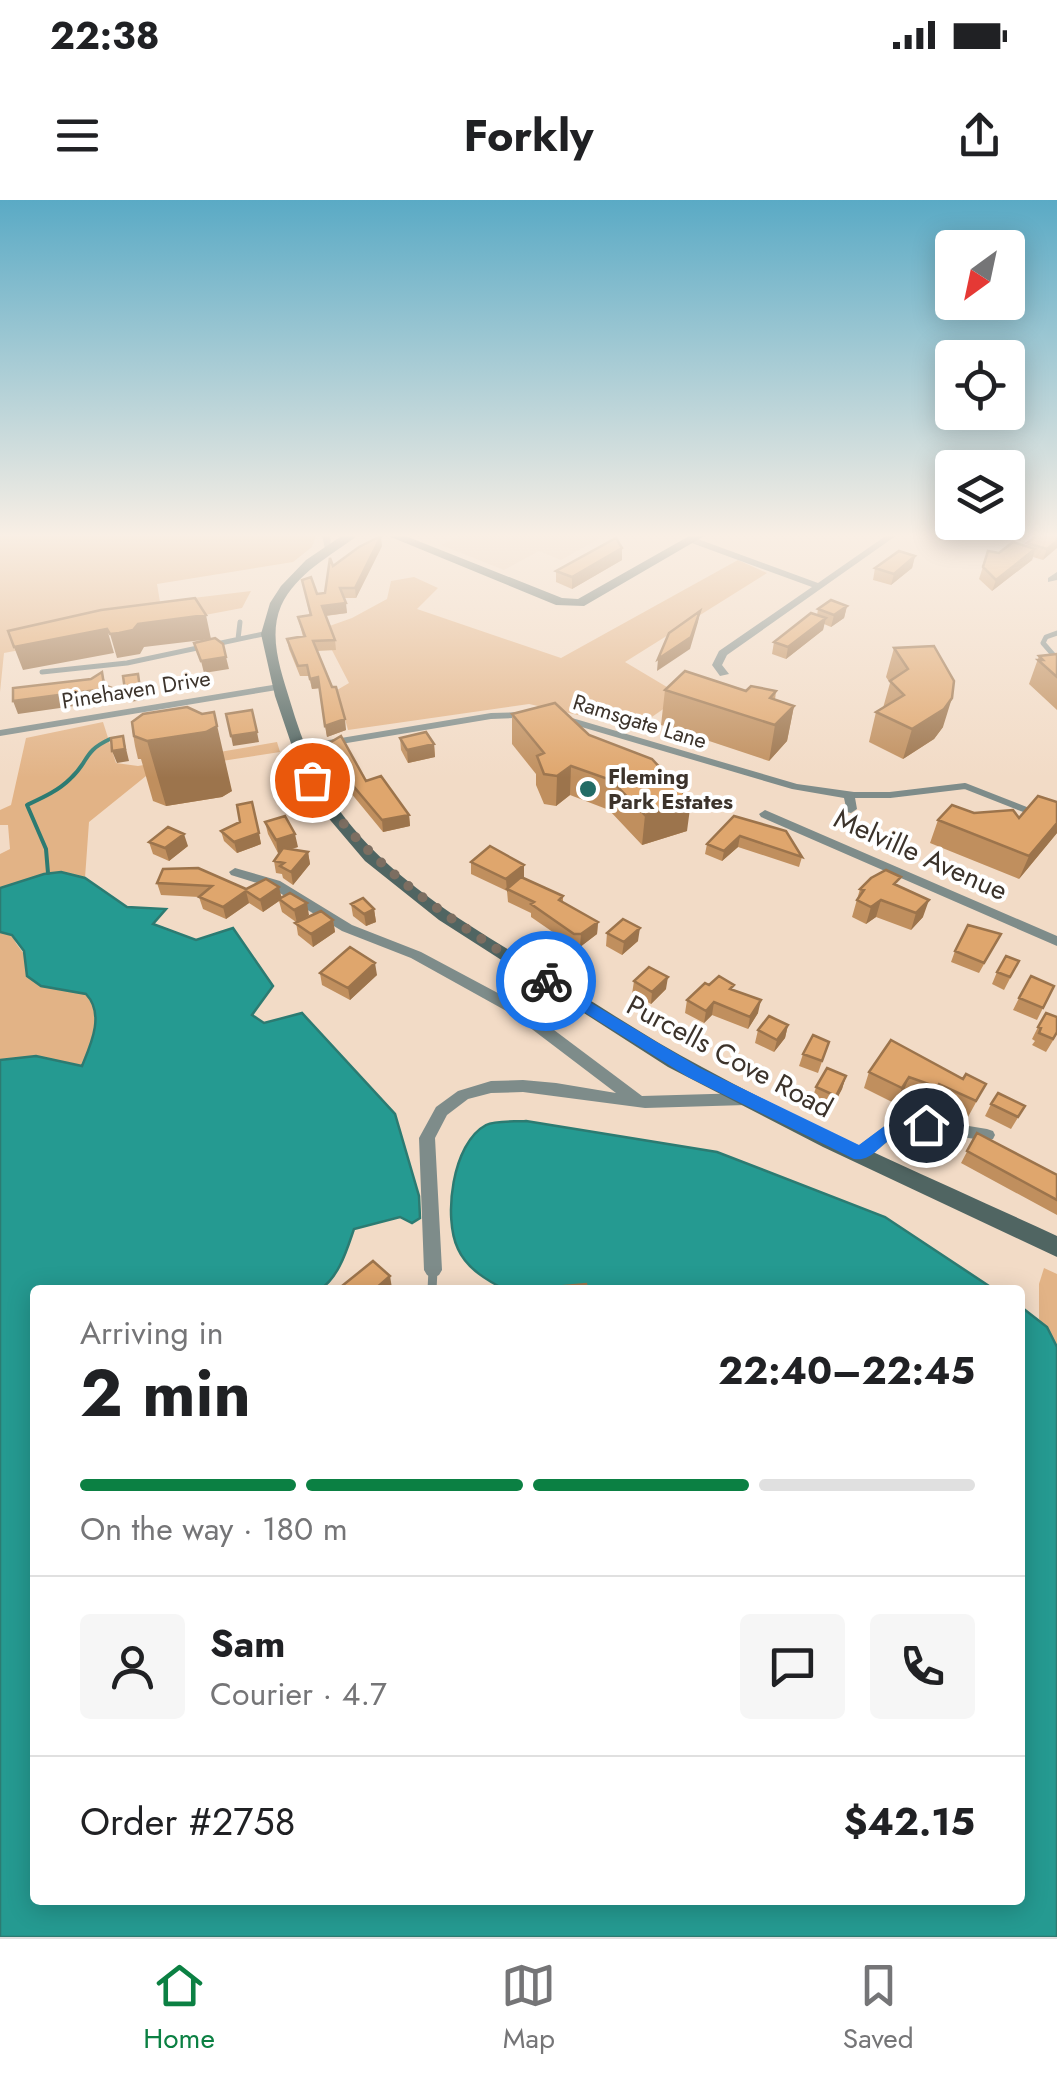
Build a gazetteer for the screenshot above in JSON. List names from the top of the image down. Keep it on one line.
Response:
{"streets":{"main road":["Purcells Cove Road"],"street":["Pinehaven Drive","Ramsgate Lane","Melville Avenue"]},"crossings":[["Pinehaven Drive","Purcells Cove Road"],["Ramsgate Lane","Purcells Cove Road"]],"places":["Fleming Park Estates"],"north":"bottom left","page":{"status":"22:38","header":"Forkly","heading":["2 min","Arriving in","22:40–22:45"],"panel":["Sam","Courier · 4.7","Order #2758","$42.15"],"bar":"On the way · 180 m","tabs":["Home","Map","Saved"]}}
